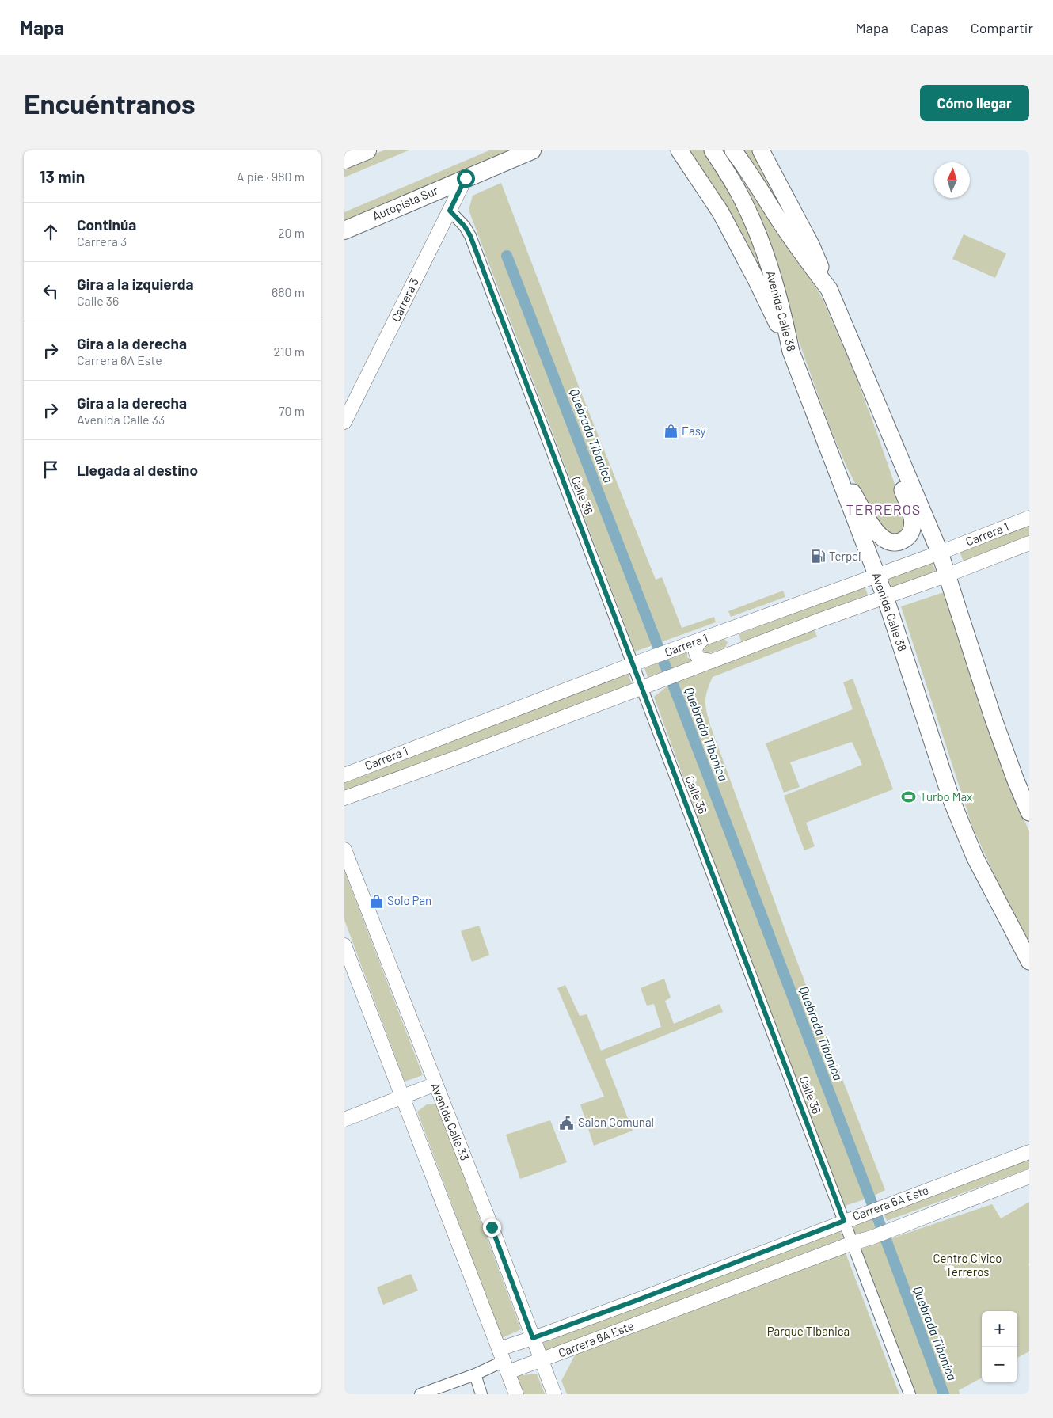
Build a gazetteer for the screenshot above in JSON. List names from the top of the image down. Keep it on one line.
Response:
{"streets":{"highway":["Autopista Sur"],"main road":["Avenida Calle 38"],"street":["Carrera 3","Calle 36","Carrera 1","Avenida Calle 33","Carrera 6A Este"]},"crossings":[["Autopista Sur","Carrera 3"],["Carrera 3","Calle 36"],["Avenida Calle 38","Carrera 1"],["Calle 36","Carrera 1"],["Calle 36","Carrera 6A Este"],["Avenida Calle 33","Carrera 6A Este"]],"districts":["TERREROS"],"water":["Quebrada Tibaníca"],"parks":["Centro Civico Terreros","Parque Tibanica"],"places":{"shop":["Easy","Solo Pan"],"fuel station":["Terpel"],"sports":["Turbo Max"],"public building":["Salon Comunal"]},"north":"top","page":{"header":"Mapa","nav":["Mapa","Capas","Compartir"],"buttons":"Cómo llegar","title":"Encuéntranos","heading":["13 min","A pie · 980 m"],"list":[["Continúa","Carrera 3","20 m"],["Gira a la izquierda","Calle 36","680 m"],["Gira a la derecha","Carrera 6A Este","210 m"],["Gira a la derecha","Avenida Calle 33","70 m"],"Llegada al destino"],"map_buttons":["+","−"]}}
